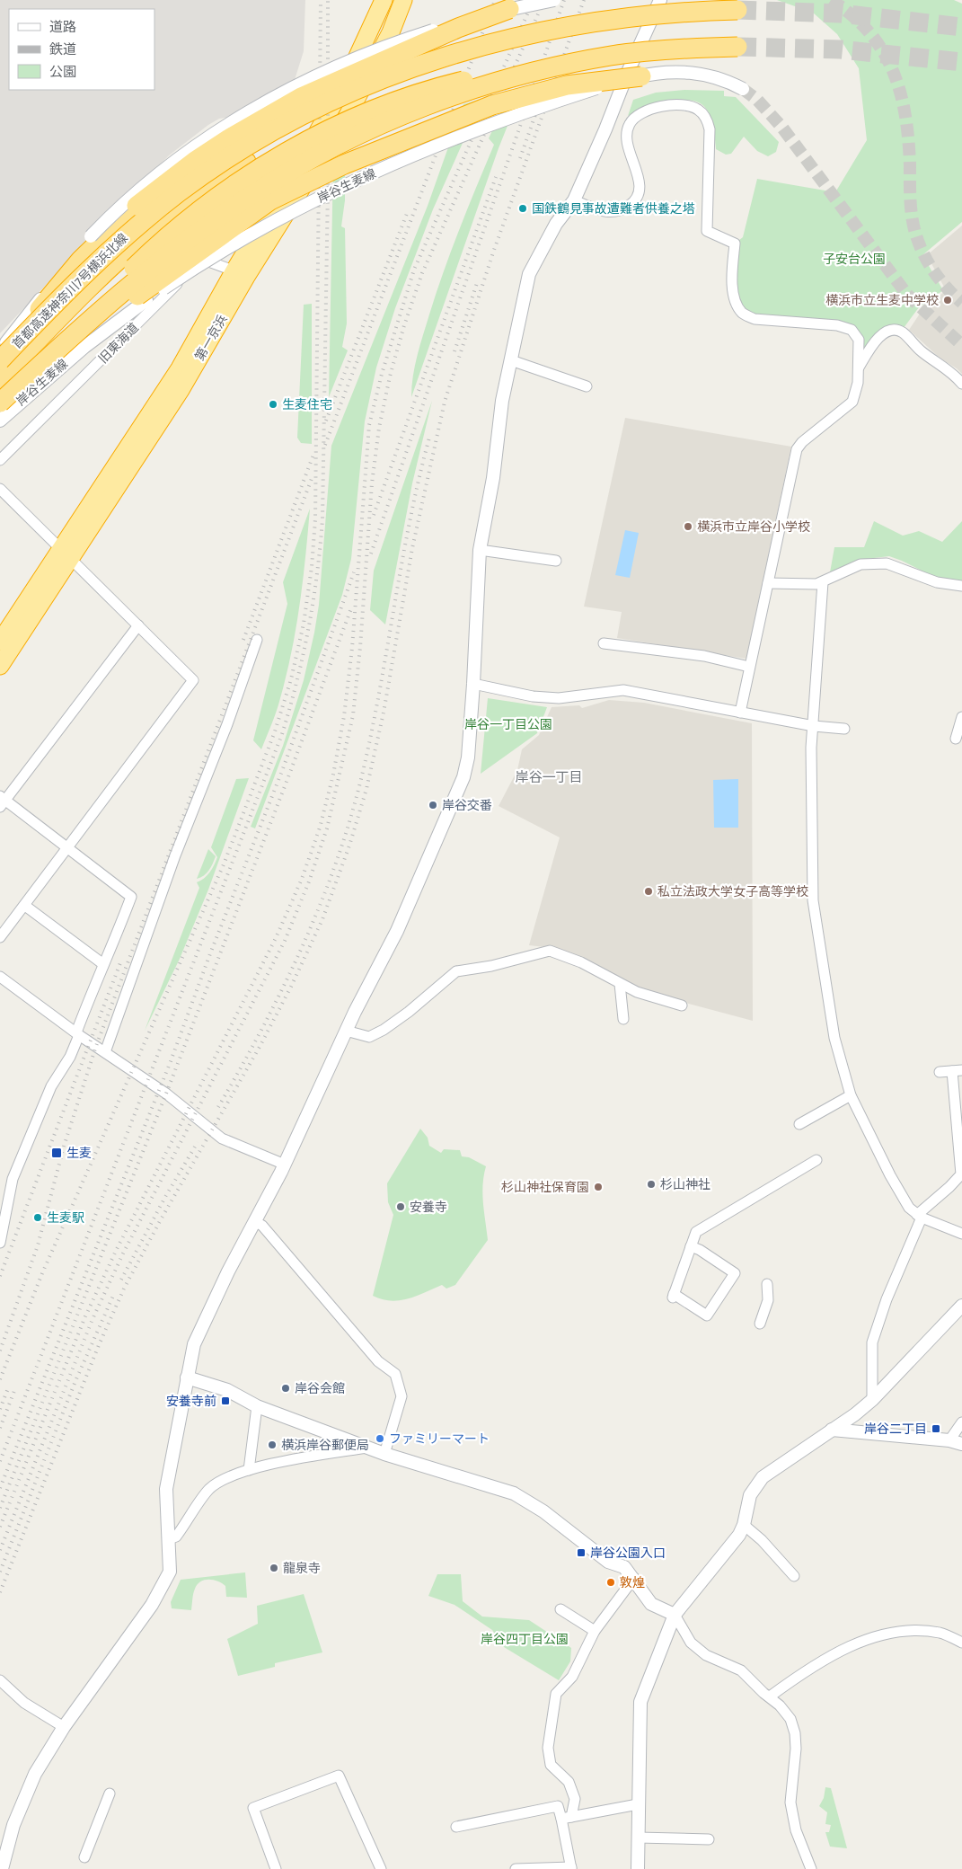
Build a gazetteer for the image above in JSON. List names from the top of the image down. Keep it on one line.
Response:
{"streets":{"highway":["首都高速神奈川7号横浜北線","第一京浜"],"street":["岸谷生麦線","旧東海道"]},"crossings":[["第一京浜","旧東海道"]],"districts":["岸谷一丁目"],"parks":["子安台公園","岸谷一丁目公園","岸谷四丁目公園"],"places":{"other":["国鉄鶴見事故遭難者供養之塔","横浜市立生麦中学校","生麦住宅","横浜市立岸谷小学校","岸谷交番","私立法政大学女子高等学校","杉山神社","杉山神社保育園","安養寺","生麦駅","岸谷会館","ファミリーマート","横浜岸谷郵便局","龍泉寺","敦煌"],"transit":["生麦","安養寺前","岸谷二丁目","岸谷公園入口"]},"legend":["道路","鉄道","公園"]}
